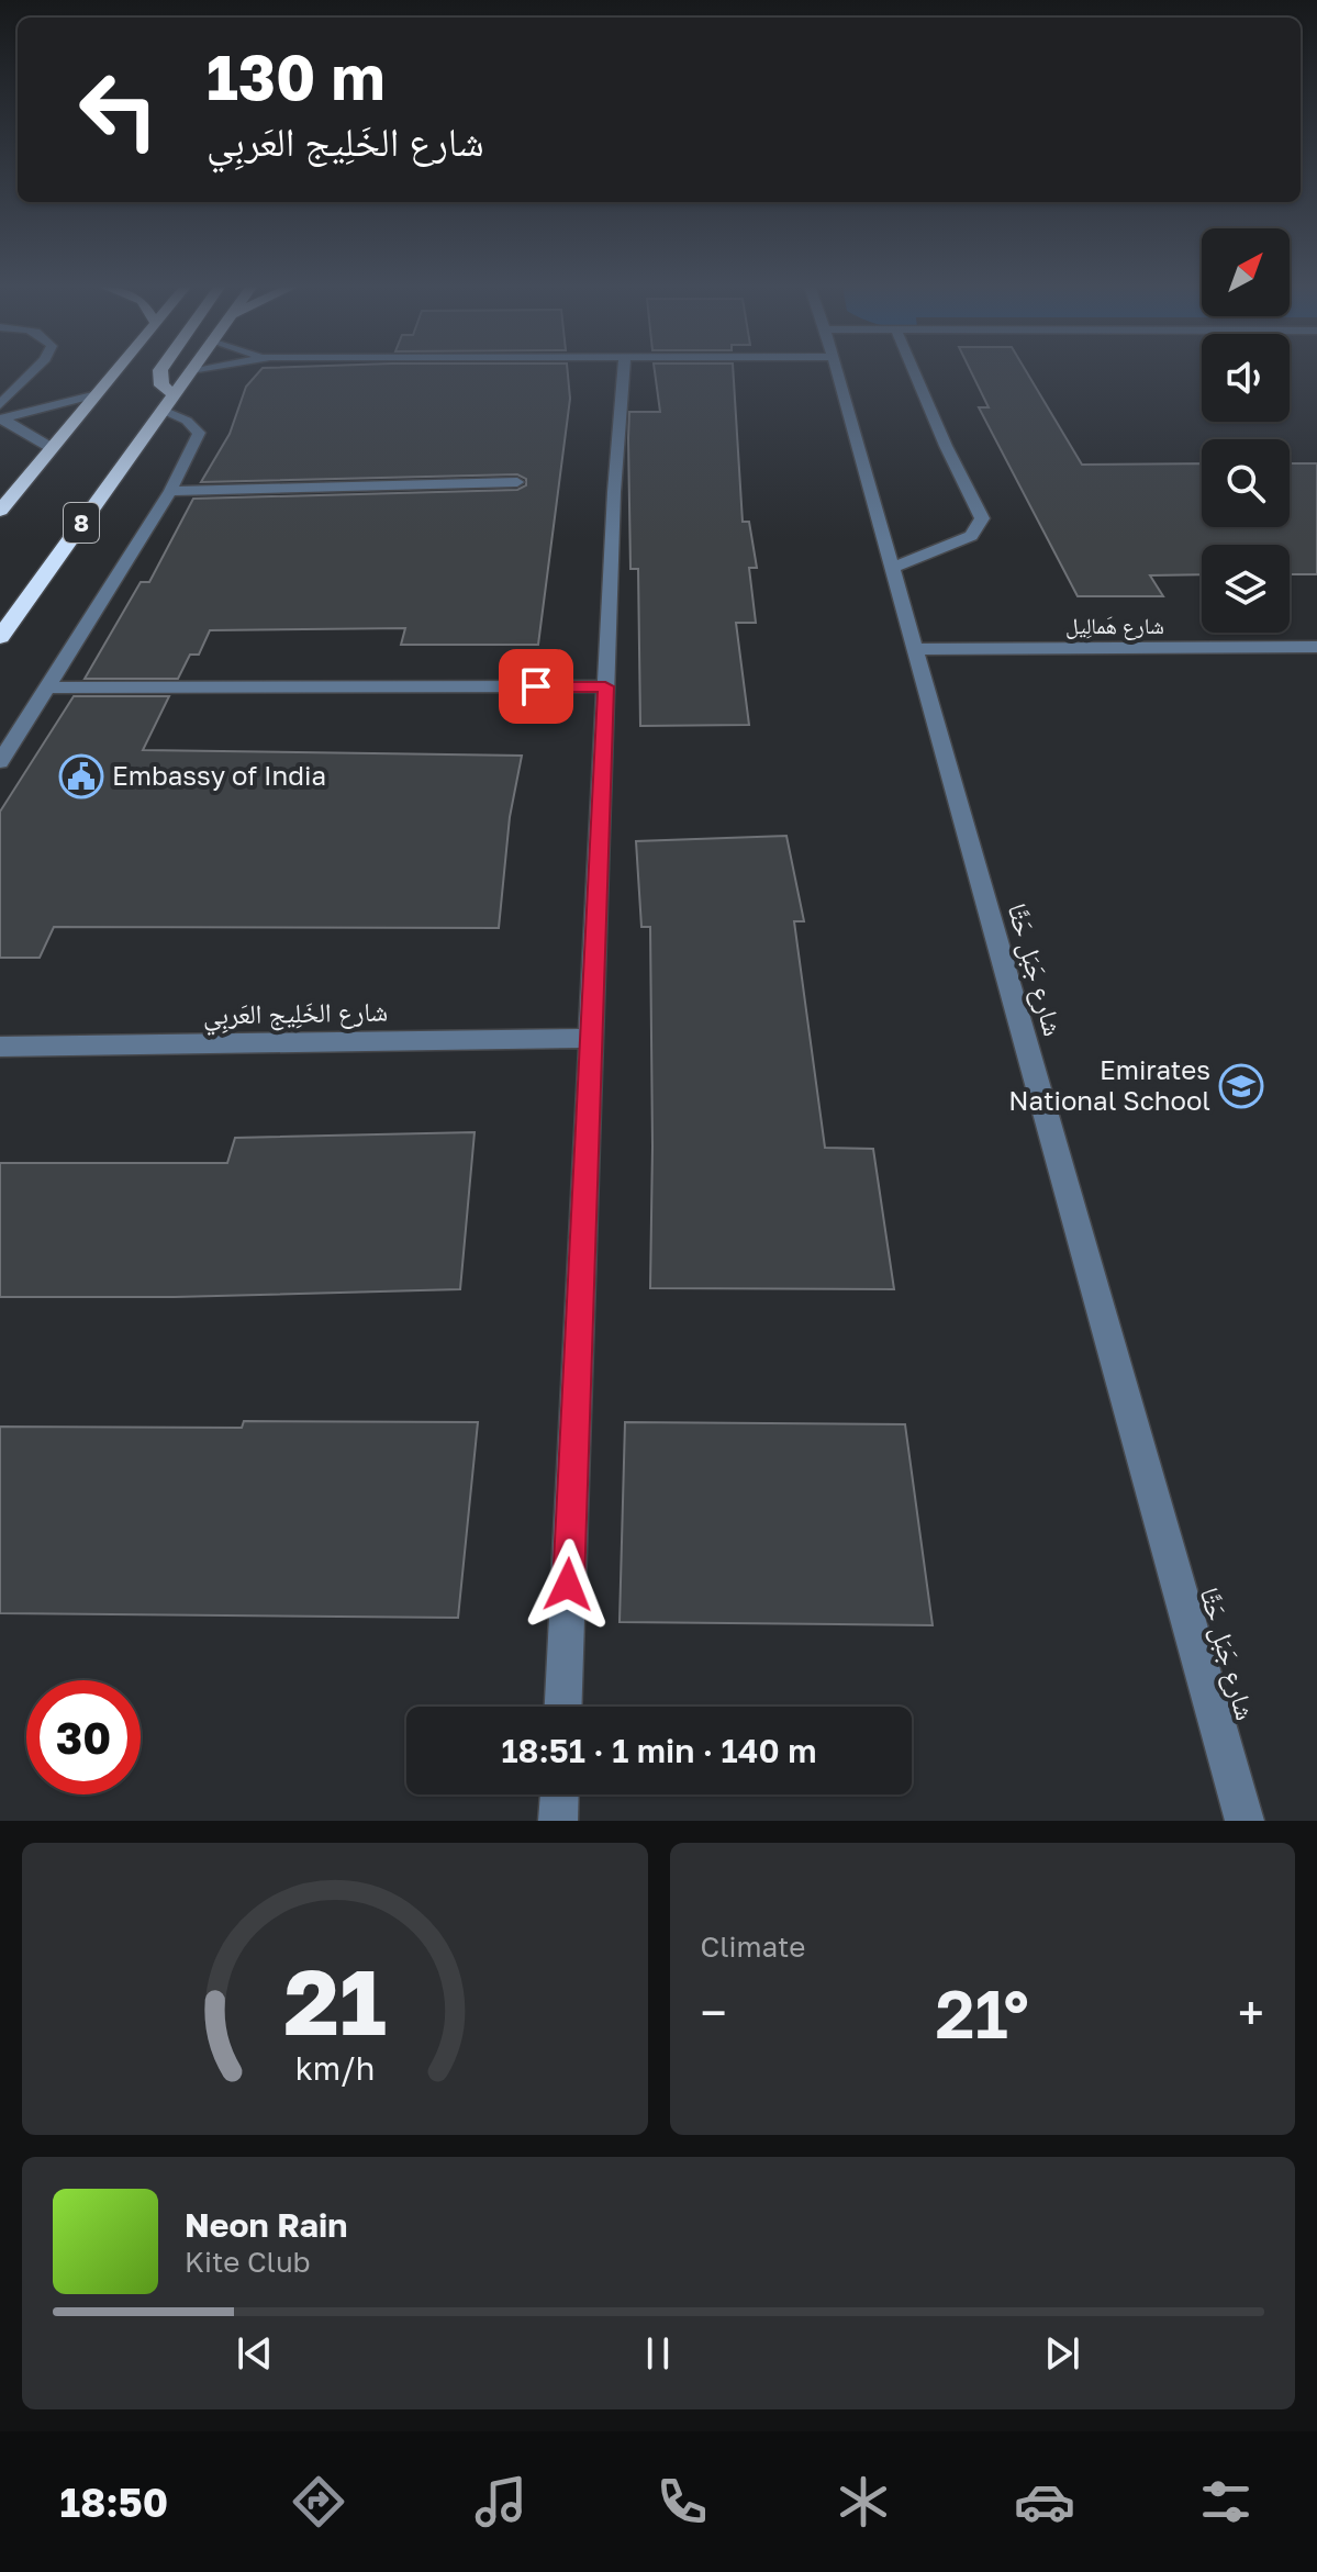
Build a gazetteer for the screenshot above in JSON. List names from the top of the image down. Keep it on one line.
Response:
{"streets":{"highway":["8"],"street":["شارع هَمالِيل","شارع جَبَل حَتَّا","شارع الخَلِيج العَربِي"]},"crossings":[["شارع هَمالِيل","شارع جَبَل حَتَّا"]],"places":{"public building":["Embassy of India"],"school or university":["Emirates National School"]},"north":"top right","page":{"turn":["130 m","شارع الخَلِيج العَربِي"],"limit":"30","trip":"18:51 · 1 min · 140 m","tile":"Climate","heat":["−","21°","+"],"song":["Neon Rain","Kite Club"],"tabs":"18:50","gauge":["21","km/h"]}}
